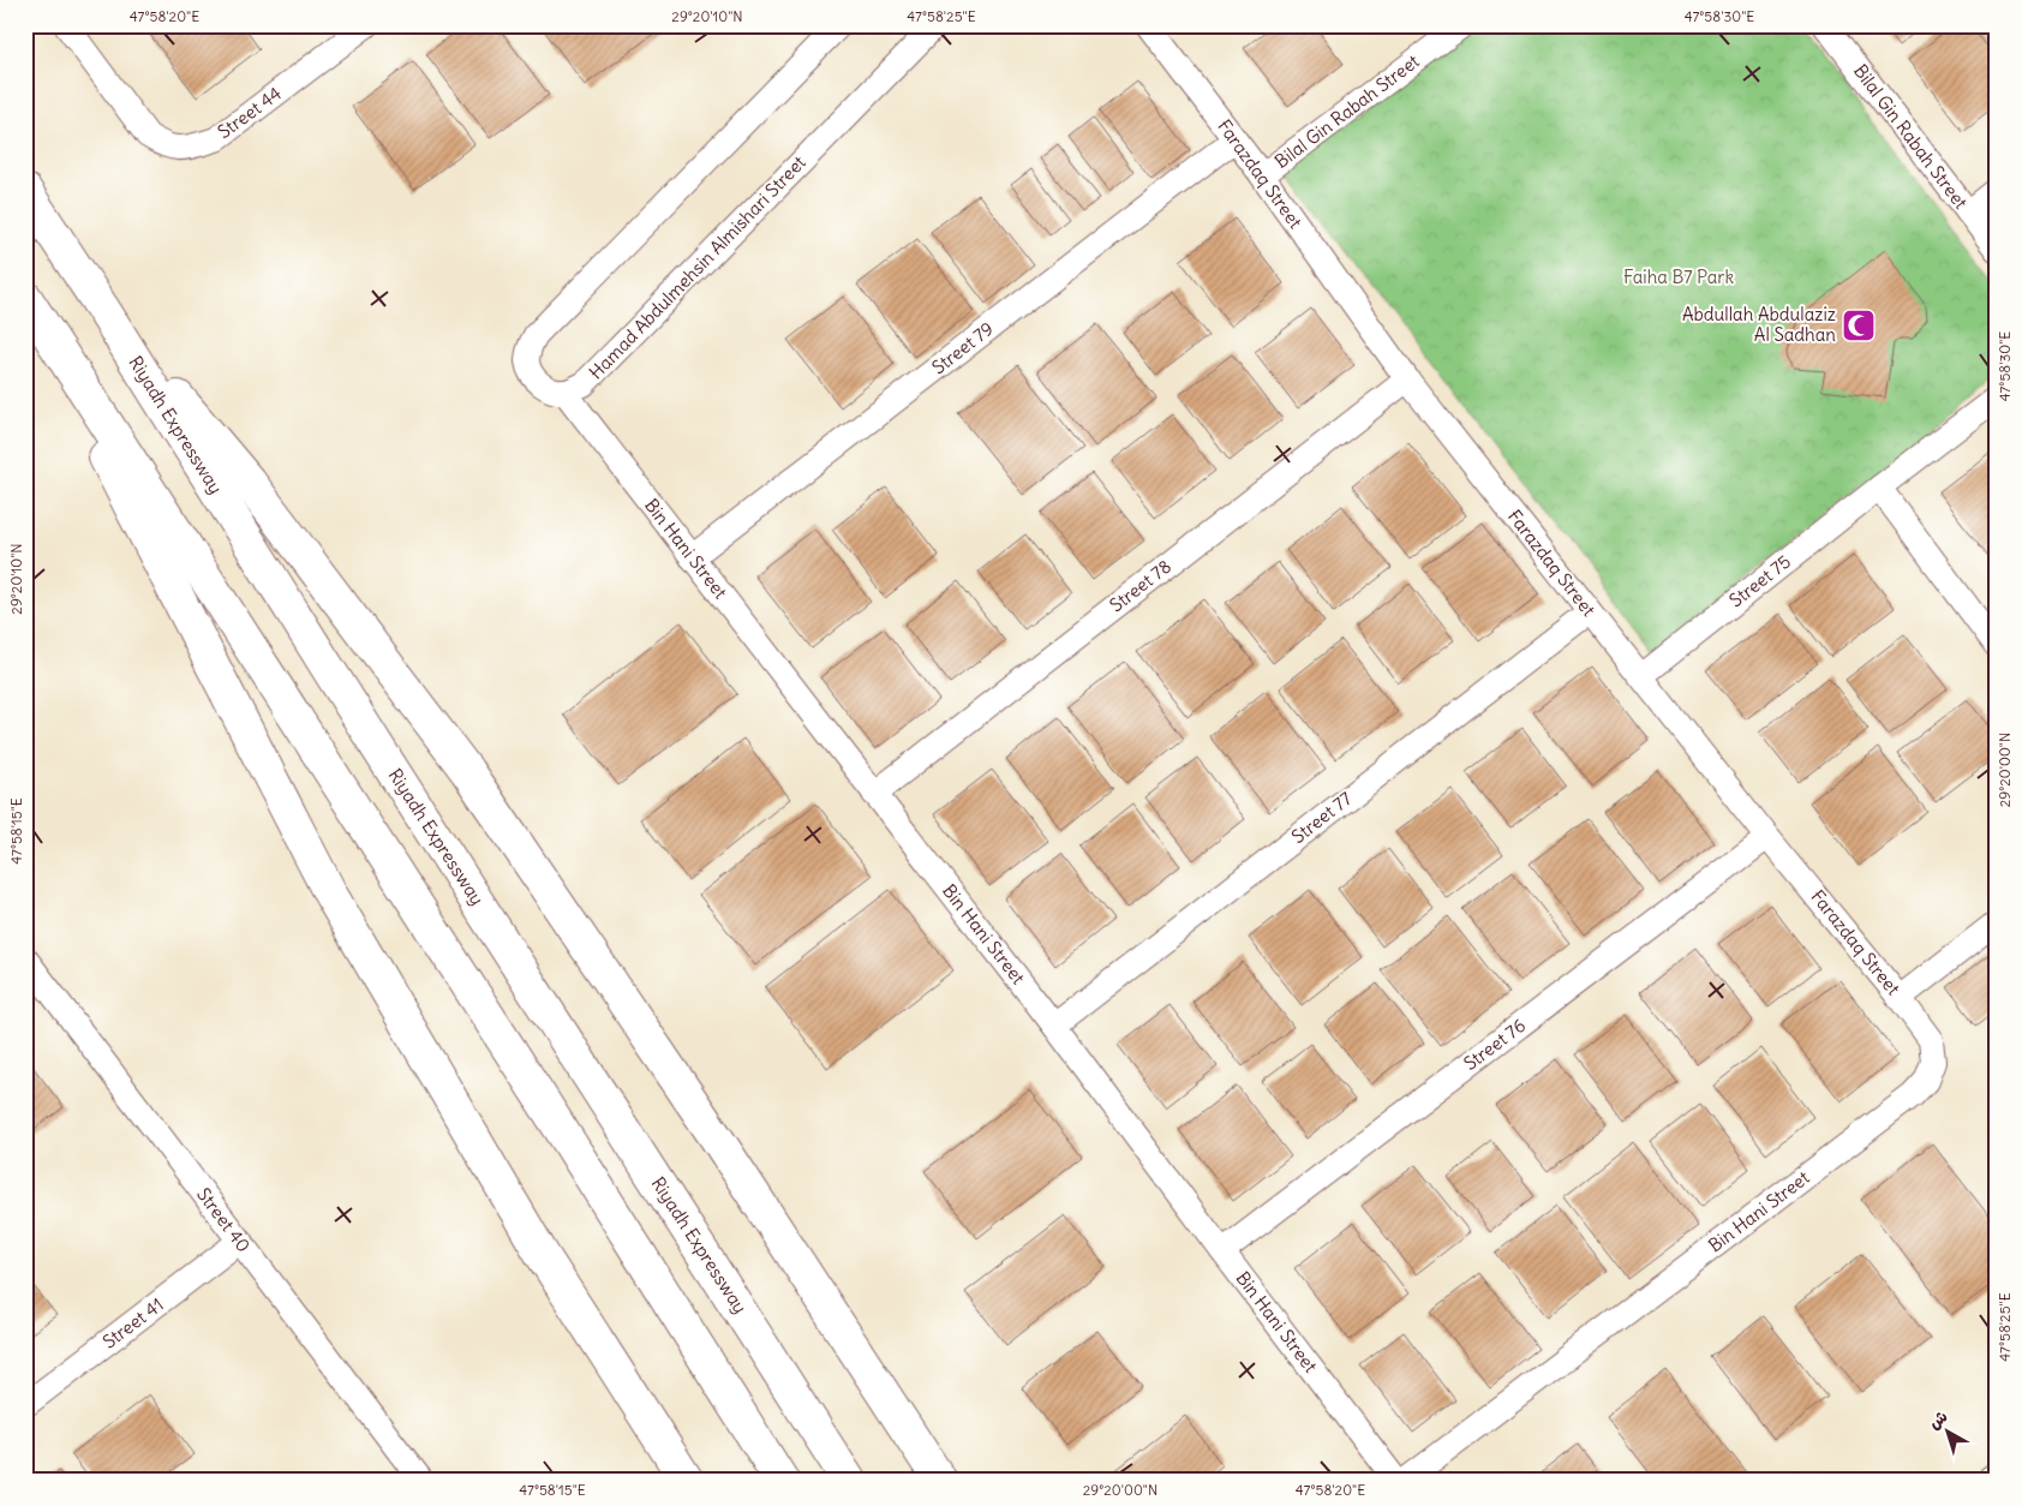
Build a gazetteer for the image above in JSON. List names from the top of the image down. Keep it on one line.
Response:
{"streets":{"highway":["Riyadh Expressway"],"street":["Bilal Gin Rabah Street","Street 44","Farazdaq Street","Hamad Abdulmehsin Almishari Street","Street 79","Bin Hani Street","Street 75","Street 78","Street 77","Street 76","Street 40","Street 41"]},"crossings":[["Bilal Gin Rabah Street","Farazdaq Street"],["Farazdaq Street","Street 79"],["Farazdaq Street","Bin Hani Street"],["Farazdaq Street","Street 75"],["Farazdaq Street","Street 78"],["Farazdaq Street","Street 77"],["Farazdaq Street","Street 76"],["Hamad Abdulmehsin Almishari Street","Bin Hani Street"],["Street 79","Bin Hani Street"],["Bin Hani Street","Street 78"],["Bin Hani Street","Street 77"],["Bin Hani Street","Street 76"],["Street 40","Street 41"]],"parks":["Faiha B7 Park"],"places":{"mosque":["Abdullah Abdulaziz Al Sadhan"]},"north":"top left","coordinates":["47°58'20\"E","29°20'10\"N","47°58'25\"E","47°58'30\"E","29°20'00\"N","47°58'15\"E"]}
